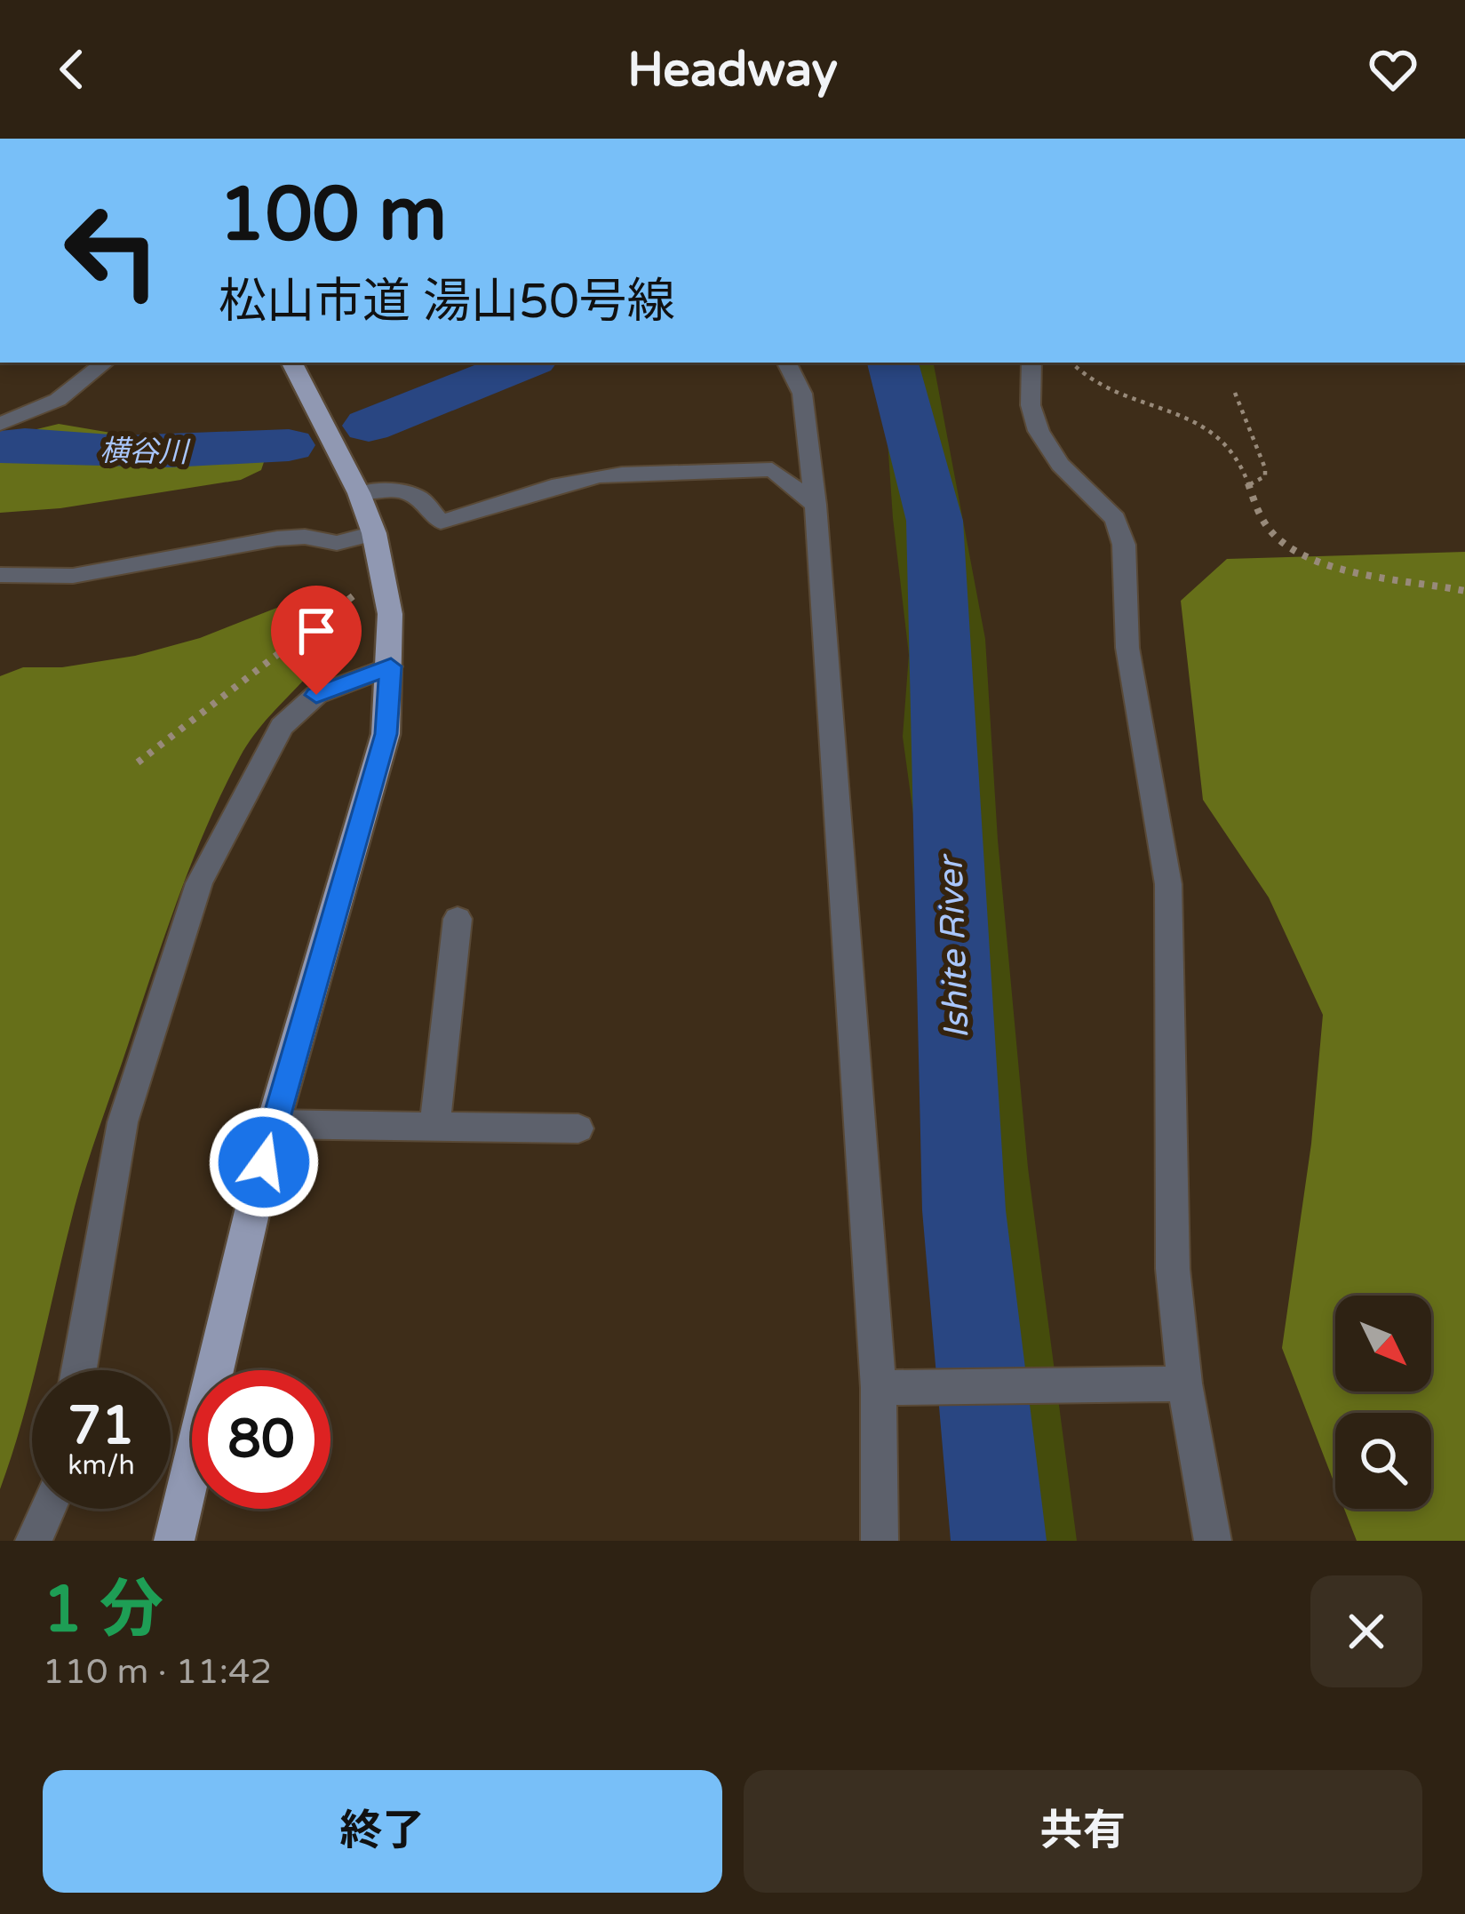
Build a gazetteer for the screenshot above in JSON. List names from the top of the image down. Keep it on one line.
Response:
{"water":["横谷川","Ishite River"],"north":"bottom right","page":{"header":"Headway","turn":["100 m","松山市道 湯山50号線"],"speed":"71 km/h","limit":"80","heading":["1 分","110 m · 11:42"],"buttons":["終了","共有"]}}
